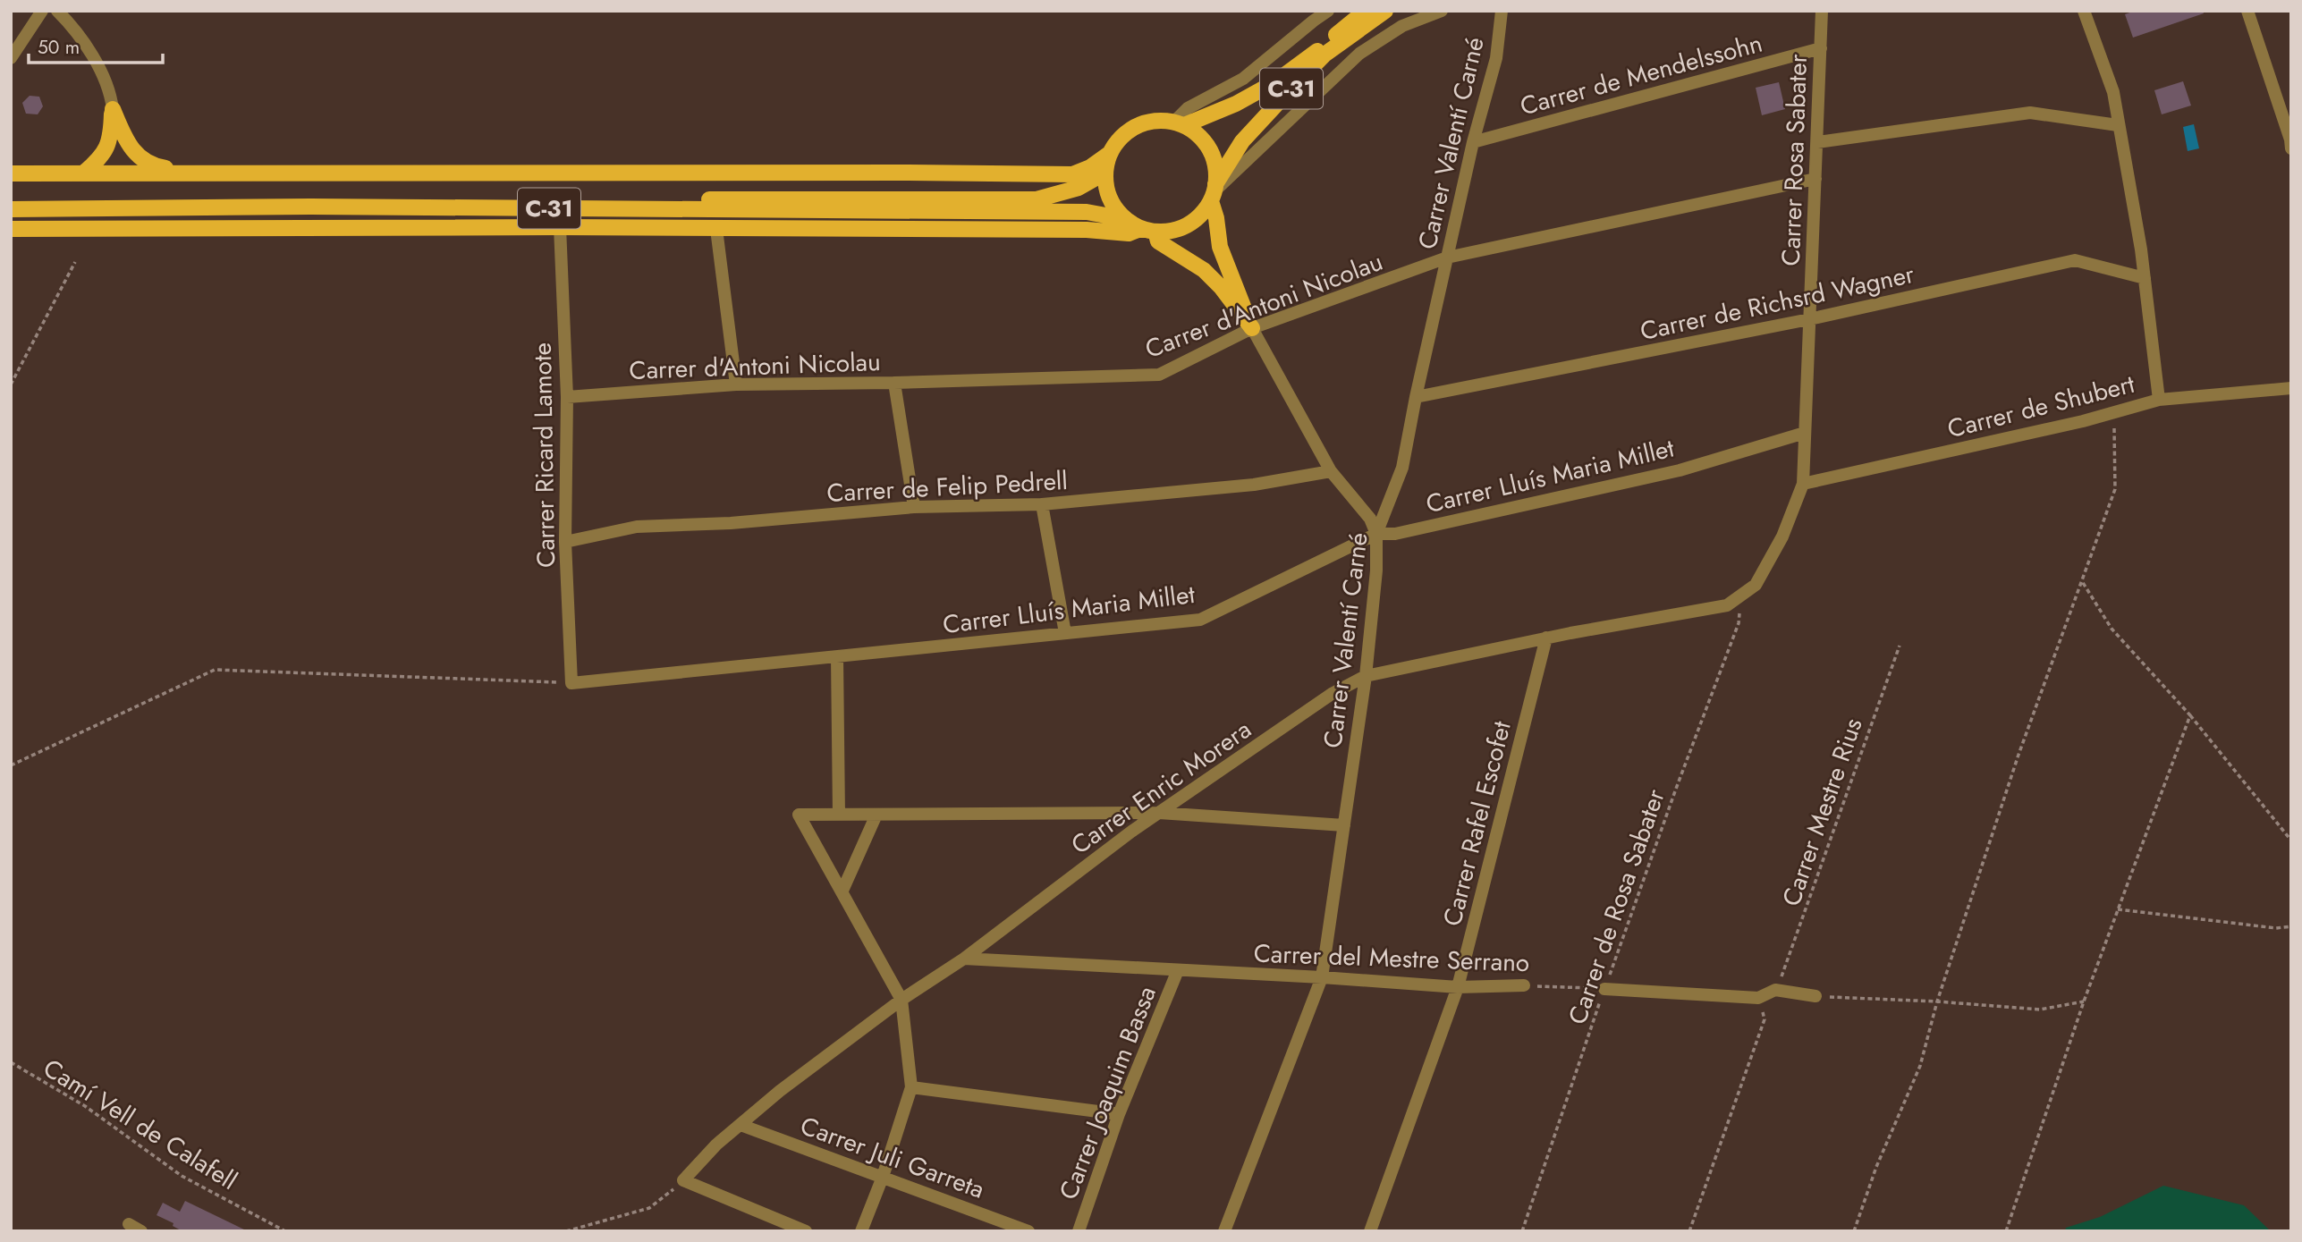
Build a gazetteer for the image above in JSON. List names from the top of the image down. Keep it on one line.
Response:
{"streets":{"main road":["C-31"],"street":["Carrer de Mendelssohn","Carrer Valentí Carné","Carrer Rosa Sabater","Carrer de Richsrd Wagner","Carrer d'Antoni Nicolau","Carrer de Shubert","Carrer Ricard Lamote","Carrer Lluís Maria Millet","Carrer de Felip Pedrell","Carrer Enric Morera","Carrer Rafel Escofet","Carrer del Mestre Serrano","Carrer Joaquim Bassa","Carrer Juli Garreta"],"path":["Carrer Mestre Rius","Carrer de Rosa Sabater","Camí Vell de Calafell"]},"crossings":[["Carrer de Mendelssohn","Carrer Valentí Carné"],["Carrer de Mendelssohn","Carrer Rosa Sabater"],["Carrer Valentí Carné","Carrer de Richsrd Wagner"],["Carrer Valentí Carné","Carrer d'Antoni Nicolau"],["Carrer Valentí Carné","Carrer Lluís Maria Millet"],["Carrer Valentí Carné","Carrer Enric Morera"],["Carrer Valentí Carné","Carrer del Mestre Serrano"],["Carrer Rosa Sabater","Carrer de Richsrd Wagner"],["Carrer Rosa Sabater","Carrer d'Antoni Nicolau"],["Carrer Rosa Sabater","Carrer de Shubert"],["Carrer Rosa Sabater","Carrer Lluís Maria Millet"],["Carrer Rosa Sabater","Carrer Enric Morera"],["Carrer Rosa Sabater","Carrer de Rosa Sabater"],["Carrer d'Antoni Nicolau","Carrer Ricard Lamote"],["Carrer Ricard Lamote","Carrer Lluís Maria Millet"],["Carrer Ricard Lamote","Carrer de Felip Pedrell"],["Carrer Enric Morera","Carrer Rafel Escofet"],["Carrer Enric Morera","Carrer de Rosa Sabater"],["Carrer Enric Morera","Carrer del Mestre Serrano"],["Carrer Enric Morera","Carrer Juli Garreta"],["Carrer Rafel Escofet","Carrer del Mestre Serrano"],["Carrer de Rosa Sabater","Carrer del Mestre Serrano"],["Carrer del Mestre Serrano","Carrer Joaquim Bassa"]],"scale_bar":"50 m"}
